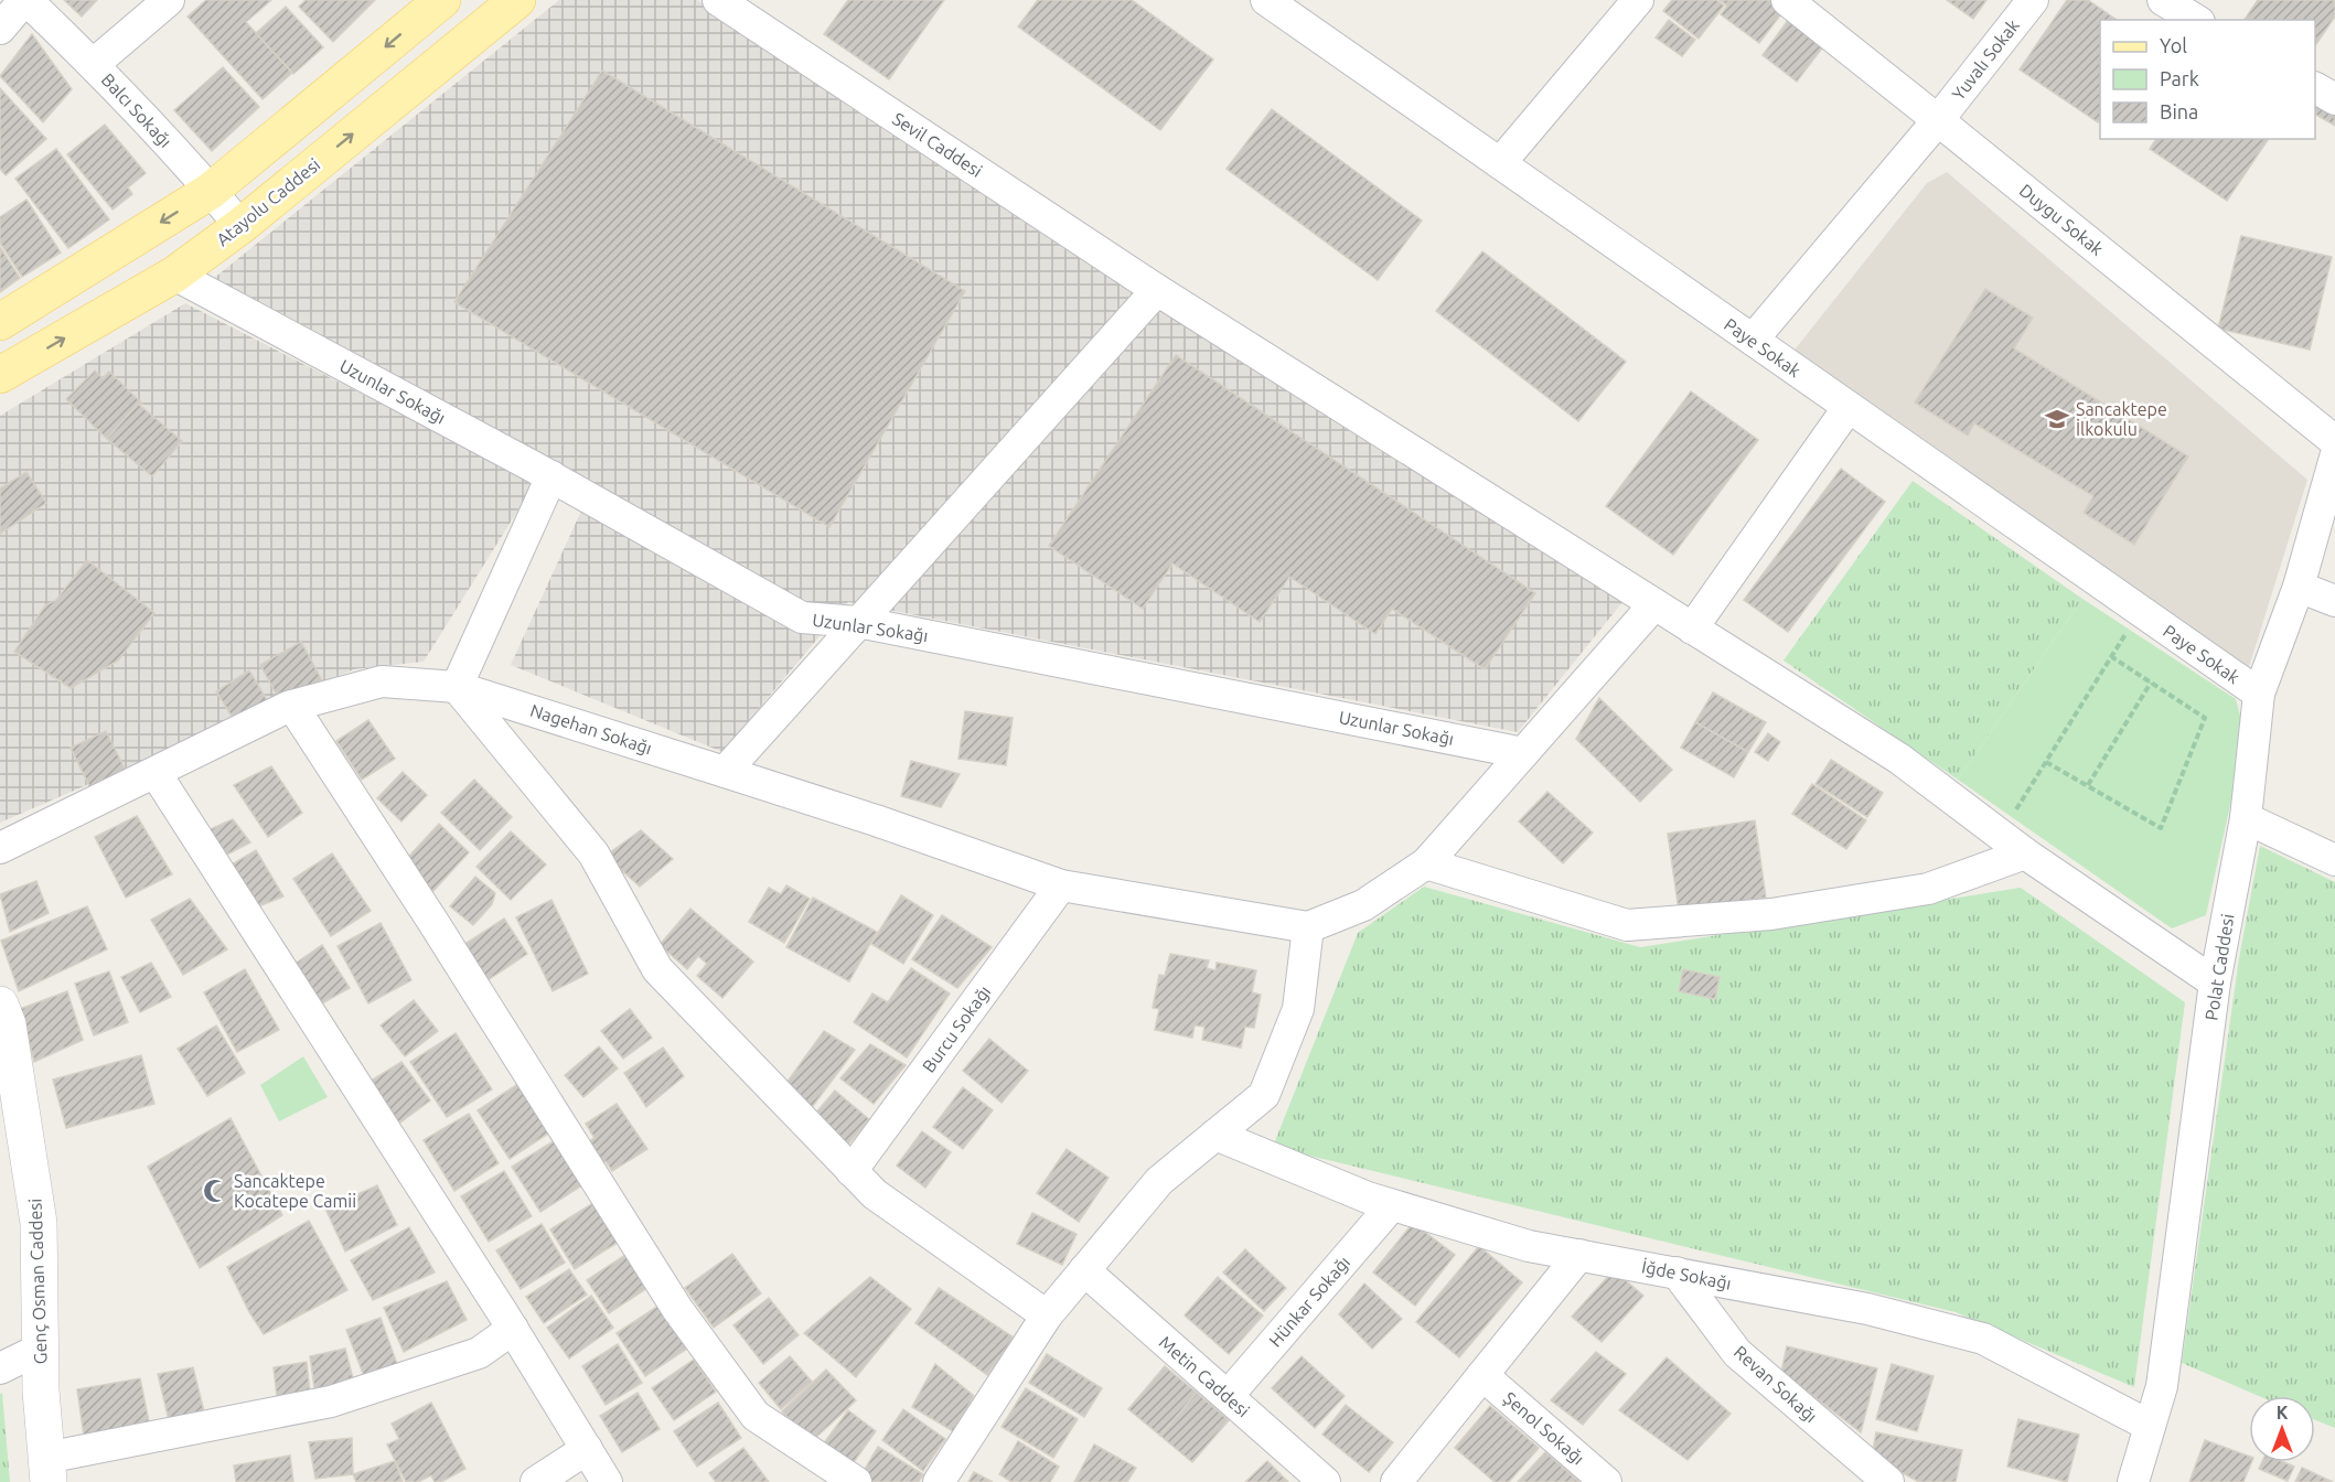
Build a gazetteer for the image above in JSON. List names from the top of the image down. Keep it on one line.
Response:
{"streets":{"main road":["Atayolu Caddesi"],"street":["Yuvalı Sokak","Balcı Sokağı","Sevil Caddesi","Duygu Sokak","Paye Sokak","Uzunlar Sokağı","Nagehan Sokağı","Polat Caddesi","Burcu Sokağı","İğde Sokağı","Genç Osman Caddesi","Hünkar Sokağı","Metin Caddesi","Revan Sokağı","Şenol Sokağı"]},"crossings":[["Yuvalı Sokak","Duygu Sokak"],["Yuvalı Sokak","Paye Sokak"],["Balcı Sokağı","Atayolu Caddesi"],["Sevil Caddesi","Polat Caddesi"],["Atayolu Caddesi","Uzunlar Sokağı"],["Paye Sokak","Polat Caddesi"],["Nagehan Sokağı","Burcu Sokağı"],["Polat Caddesi","İğde Sokağı"],["İğde Sokağı","Hünkar Sokağı"],["İğde Sokağı","Revan Sokağı"],["Hünkar Sokağı","Metin Caddesi"]],"places":{"school or university":["Sancaktepe İlkokulu"],"mosque":["Sancaktepe Kocatepe Camii"]},"legend":["Yol","Park","Bina"],"north":"top"}
